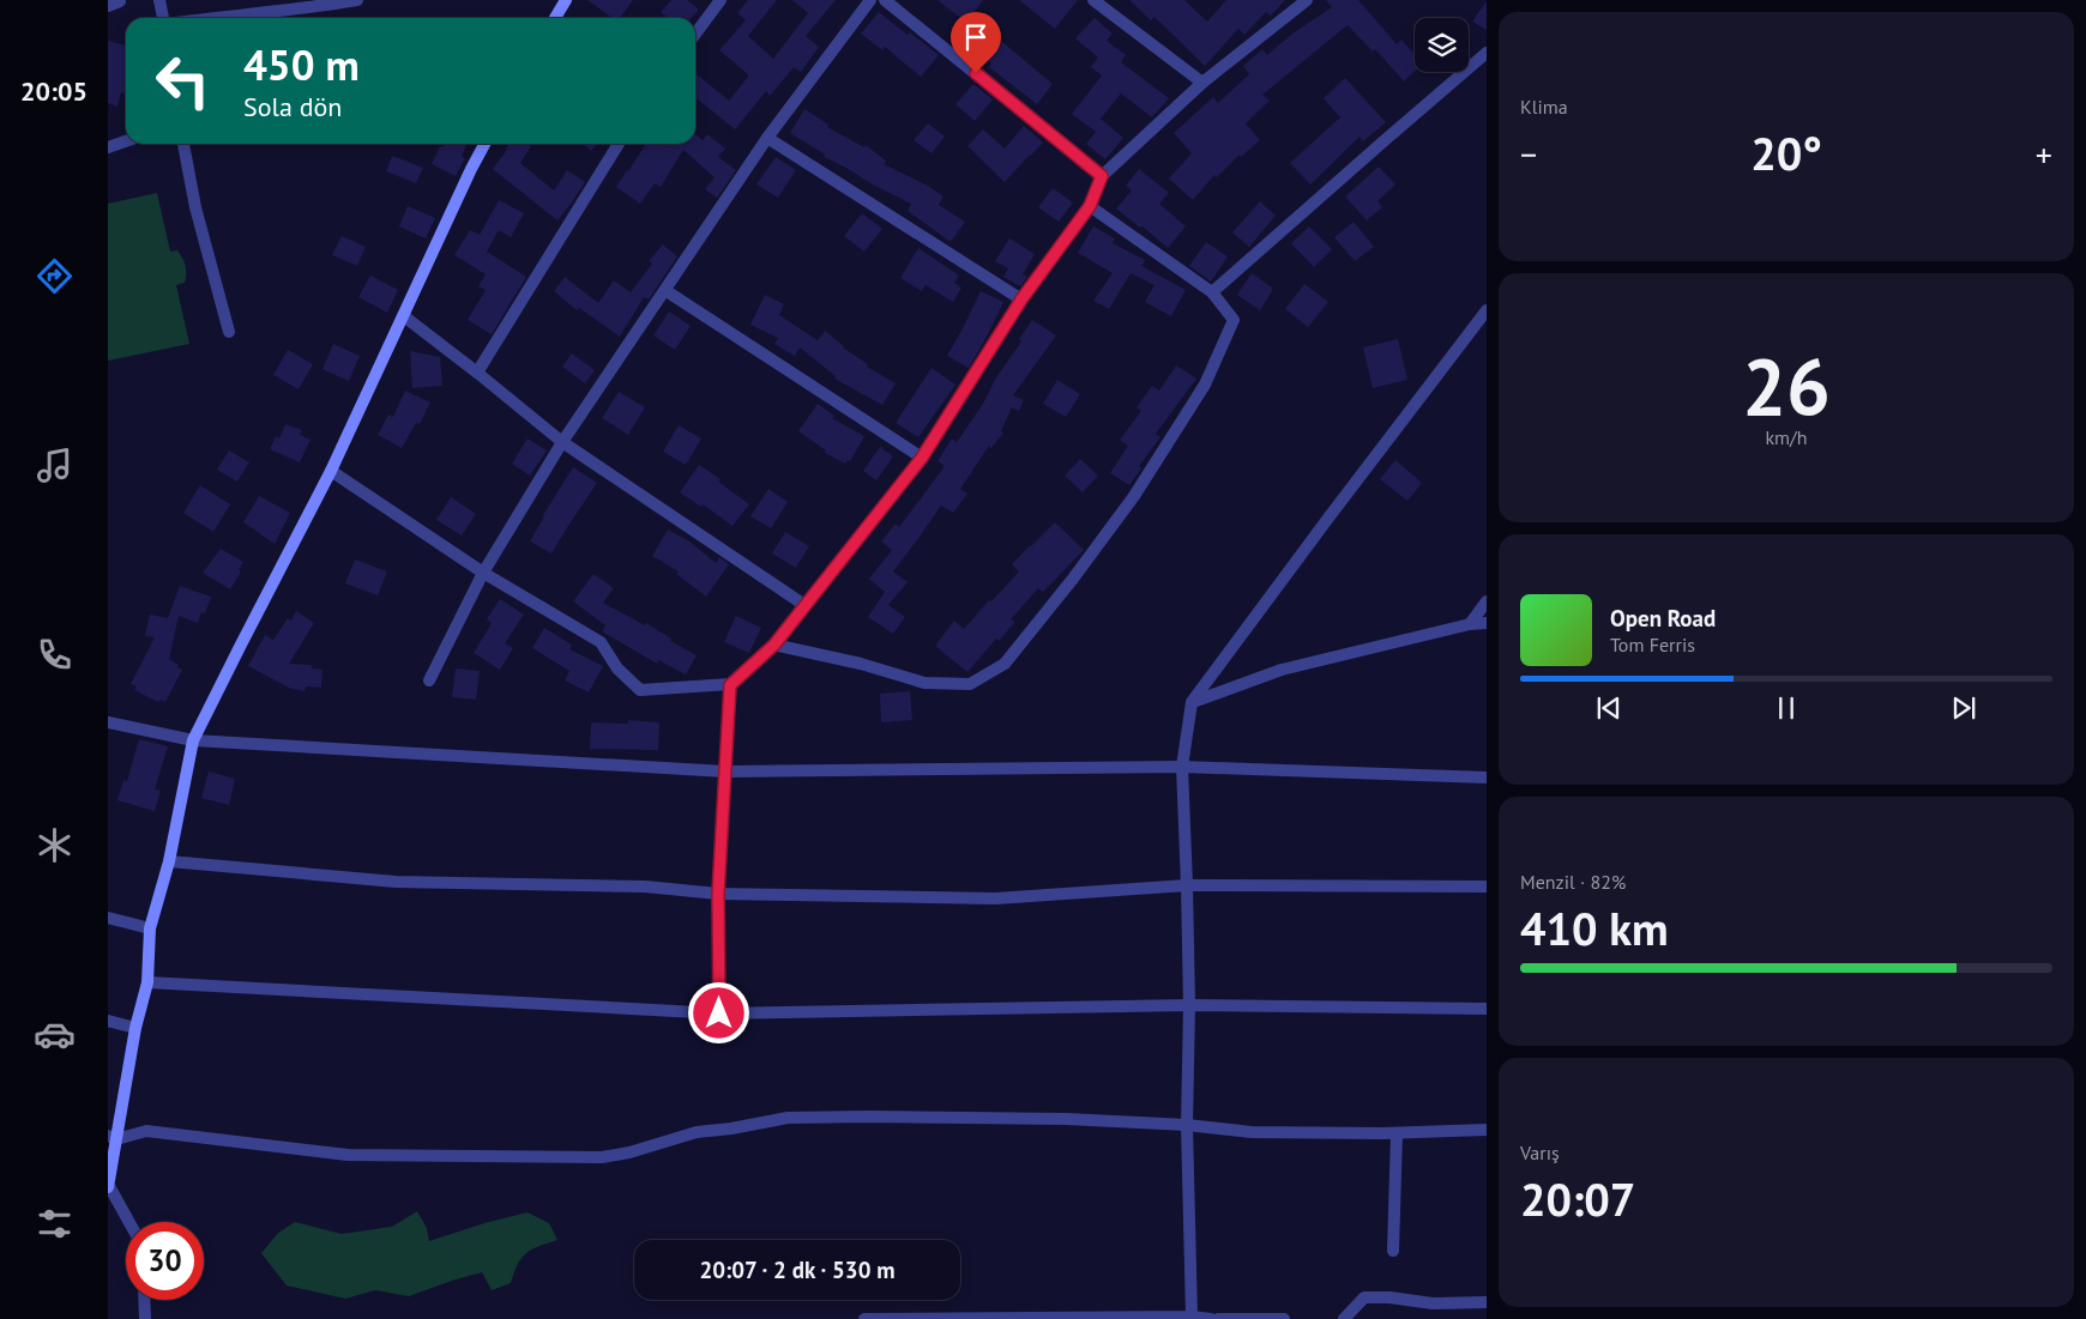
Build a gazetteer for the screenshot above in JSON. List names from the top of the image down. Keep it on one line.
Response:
{"page":{"tabs":"20:05","tile":["Klima",["26","km/h"],["Menzil · 82%","410 km"],["Varış","20:07"]],"turn":["450 m","Sola dön"],"heat":["−","20°","+"],"song":["Open Road","Tom Ferris"],"limit":"30","trip":"20:07 · 2 dk · 530 m"}}
